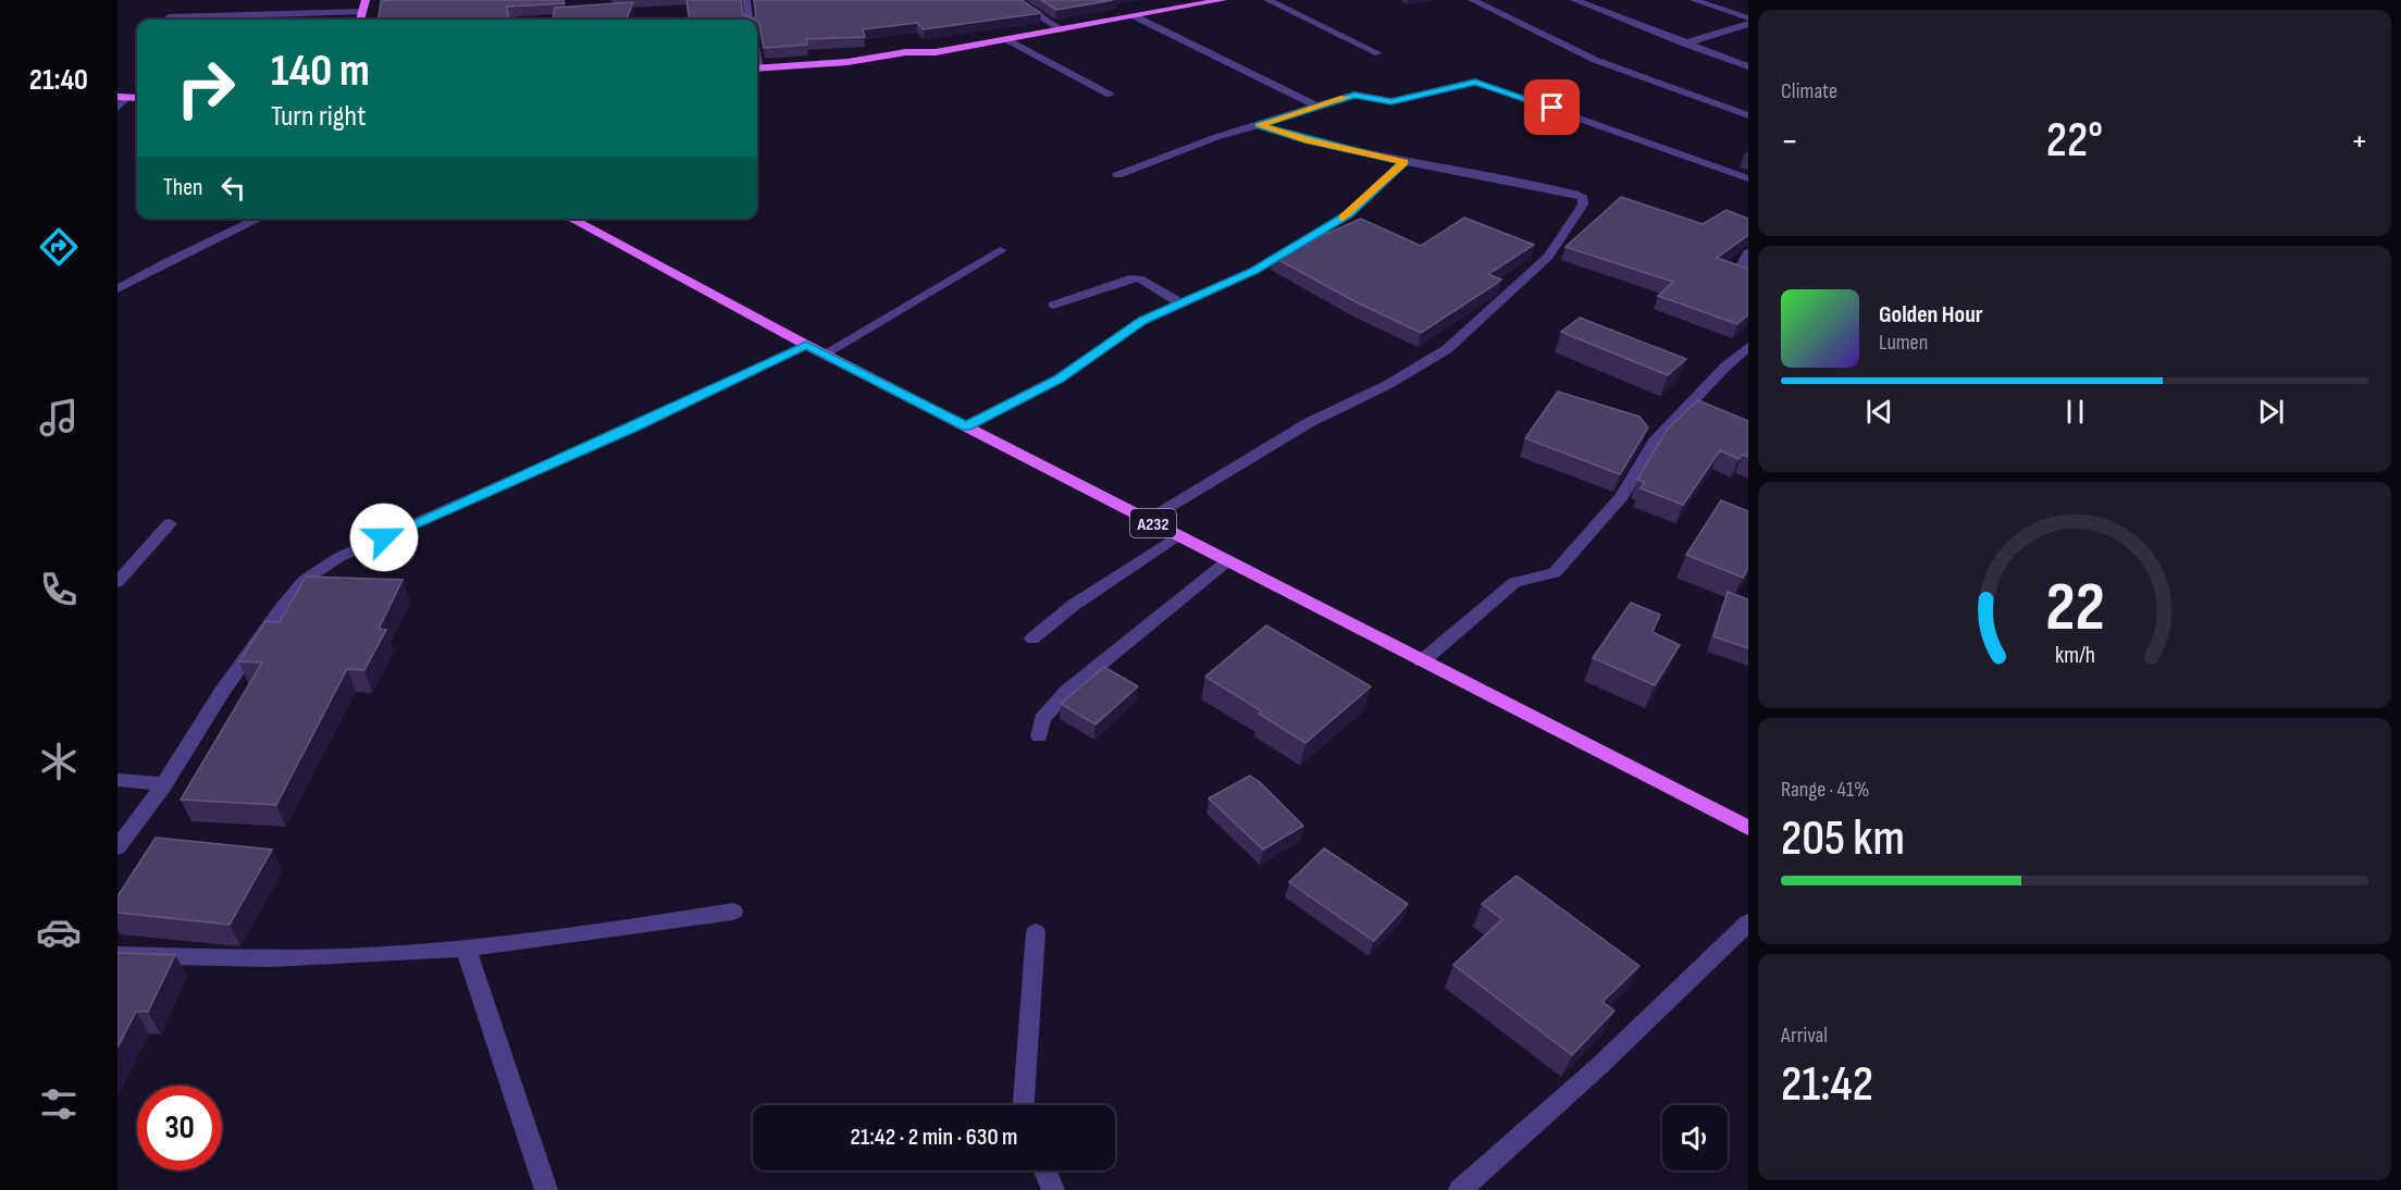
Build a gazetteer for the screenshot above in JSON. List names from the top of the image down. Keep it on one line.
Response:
{"streets":{"main road":["A232"]},"page":{"tabs":"21:40","tile":["Climate",["Range · 41%","205 km"],["Arrival","21:42"]],"turn":["140 m","Turn right"],"heat":["−","22°","+"],"then":"Then","song":["Golden Hour","Lumen"],"limit":"30","trip":"21:42 · 2 min · 630 m","gauge":["22","km/h"]}}
